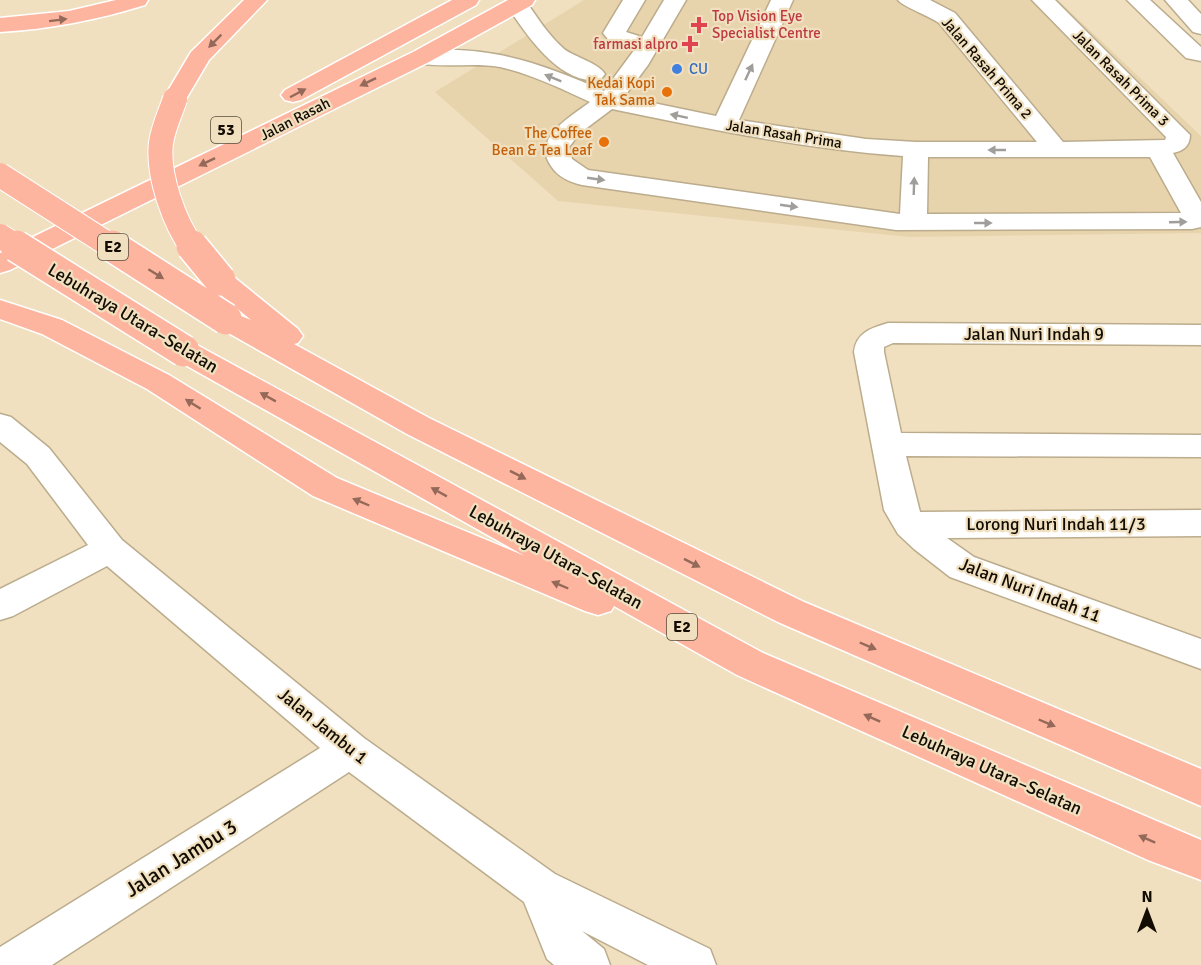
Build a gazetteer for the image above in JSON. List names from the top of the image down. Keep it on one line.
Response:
{"streets":{"highway":["Jalan Rasah","53","E2","Lebuhraya Utara–Selatan"],"street":["Jalan Rasah Prima 2","Jalan Rasah Prima 3","Jalan Rasah Prima","Jalan Nuri Indah 9","Lorong Nuri Indah 11/3","Jalan Nuri Indah 11","Jalan Jambu 1","Jalan Jambu 3"]},"crossings":[["Jalan Rasah Prima 2","Jalan Rasah Prima"],["Jalan Rasah Prima 3","Jalan Rasah Prima"],["Jalan Rasah","Jalan Rasah Prima"],["Jalan Rasah","Lebuhraya Utara–Selatan"],["Jalan Nuri Indah 9","Jalan Nuri Indah 11"],["Lorong Nuri Indah 11/3","Jalan Nuri Indah 11"],["Jalan Jambu 1","Jalan Jambu 3"]],"places":{"health":["Top Vision Eye Specialist Centre","farmasi alpro"],"other":["CU","Kedai Kopi Tak Sama","The Coffee Bean & Tea Leaf"]},"north":"top"}
